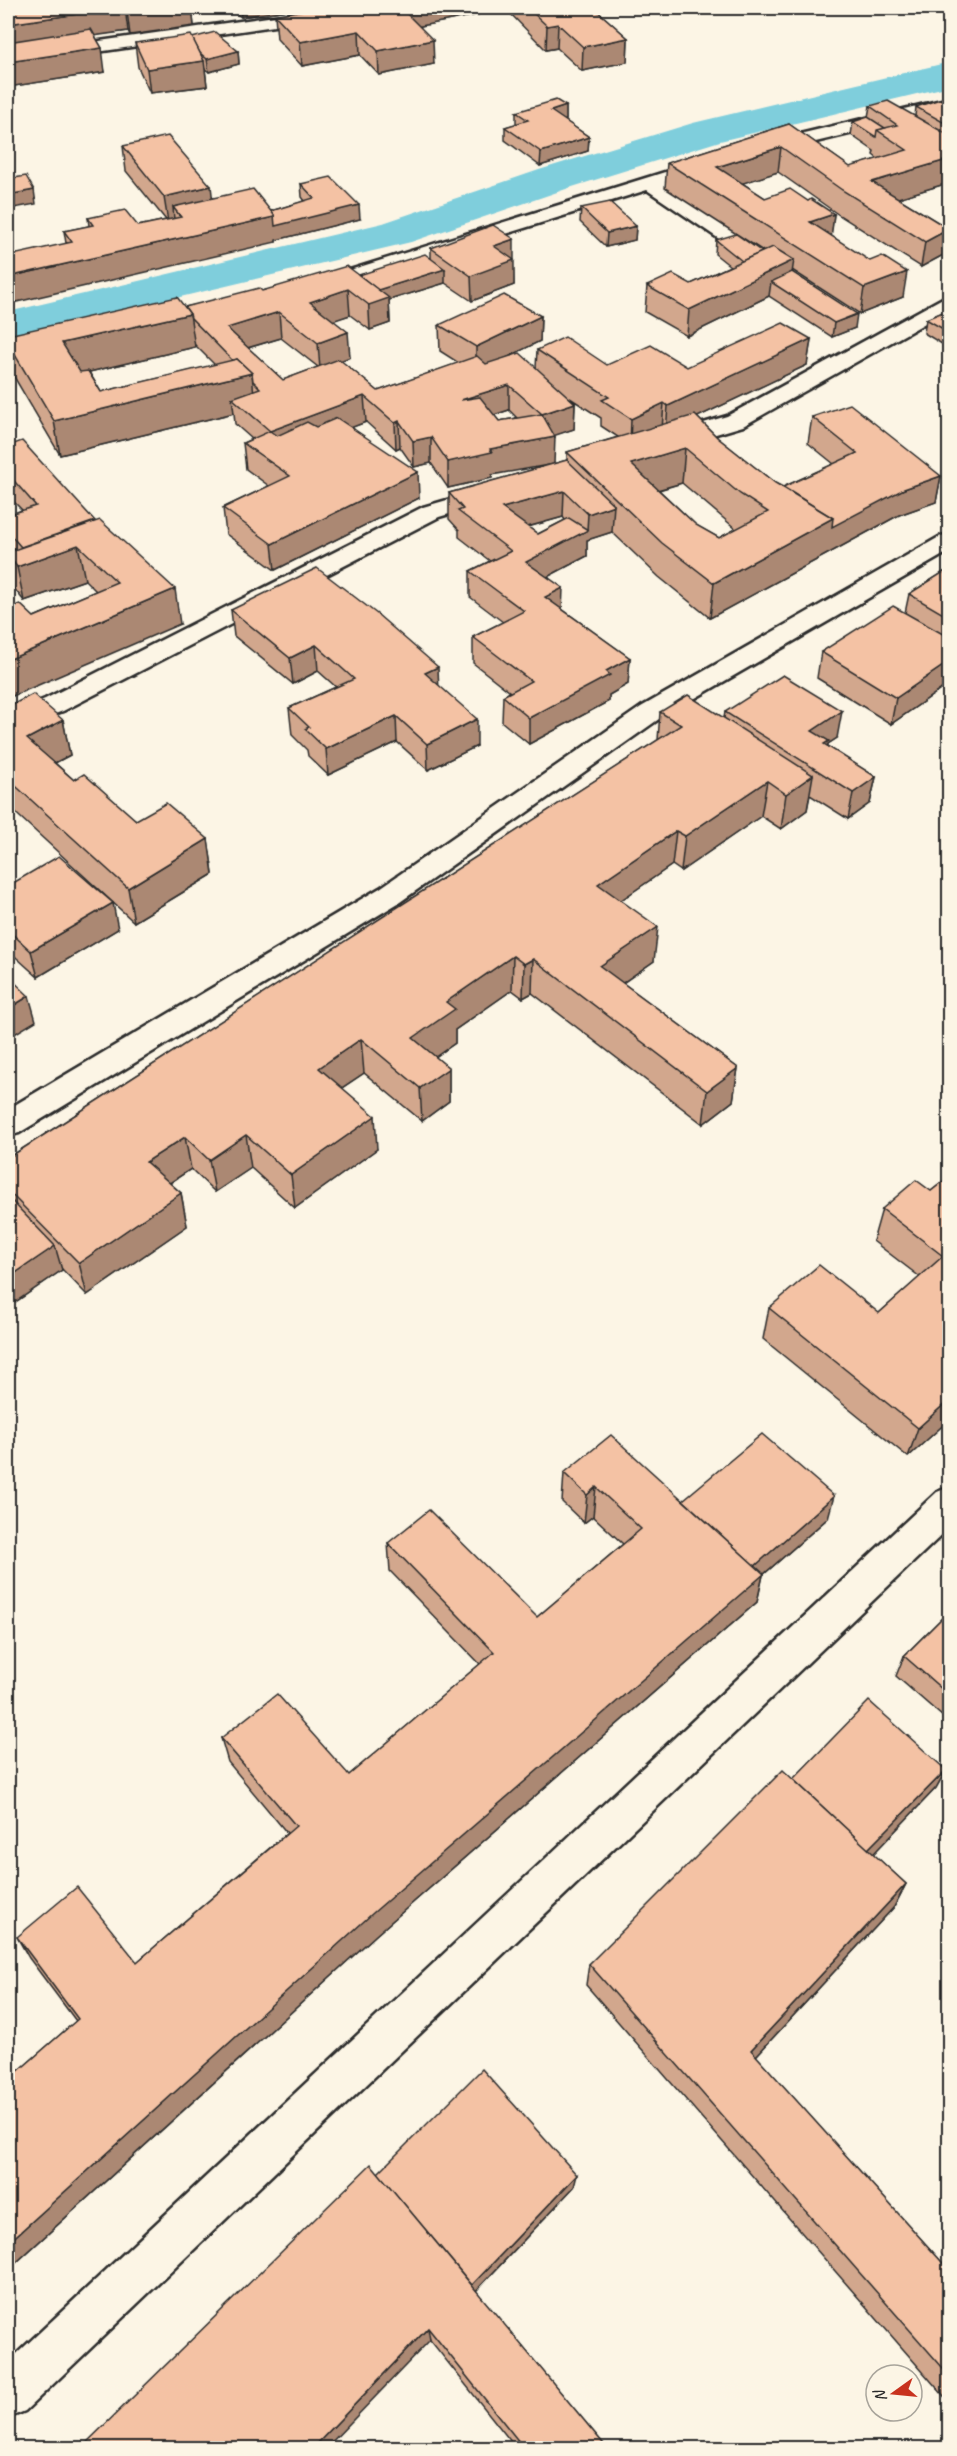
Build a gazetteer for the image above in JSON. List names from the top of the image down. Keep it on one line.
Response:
{"north":"left"}
